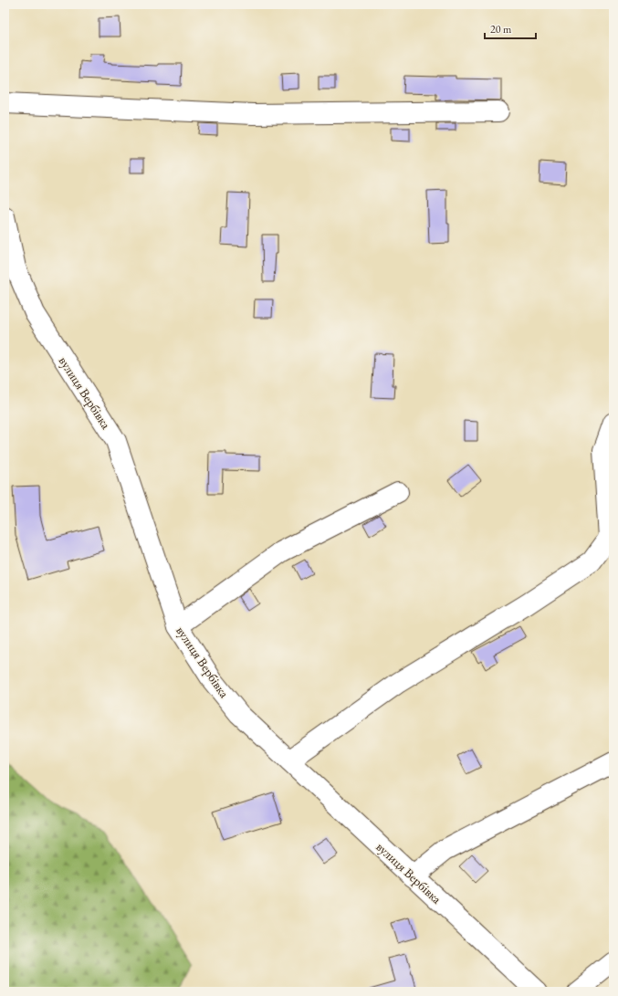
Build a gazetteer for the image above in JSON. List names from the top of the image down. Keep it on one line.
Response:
{"streets":{"street":["вулиця Вербівка"]},"scale_bar":"20 m"}
